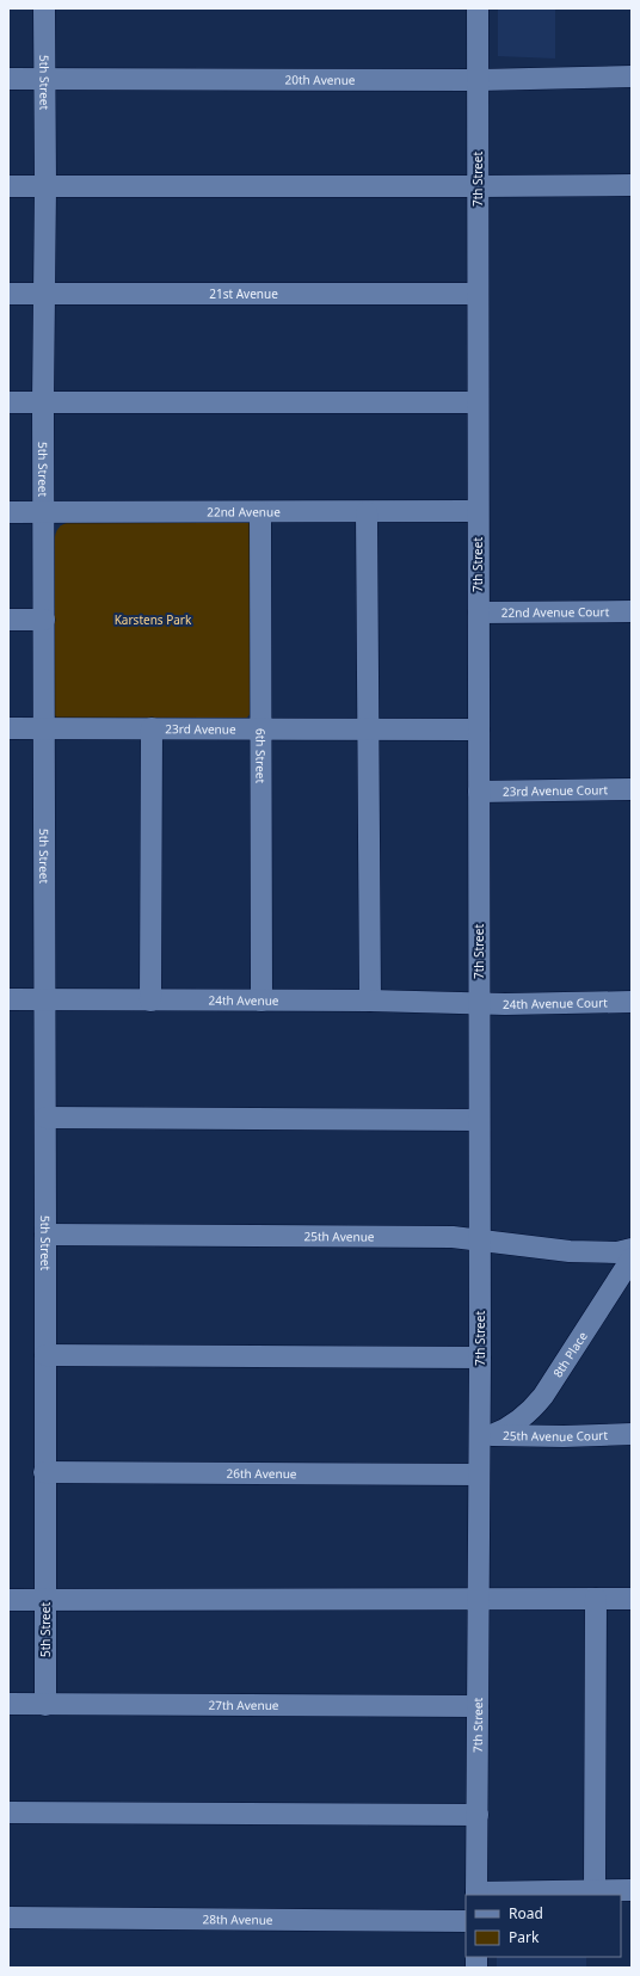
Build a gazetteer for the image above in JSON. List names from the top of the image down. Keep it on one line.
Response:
{"streets":{"street":["20th Avenue","5th Street","7th Street","21st Avenue","22nd Avenue","22nd Avenue Court","23rd Avenue","6th Street","23rd Avenue Court","24th Avenue","24th Avenue Court","25th Avenue","8th Place","25th Avenue Court","26th Avenue","27th Avenue","28th Avenue"]},"crossings":[["20th Avenue","5th Street"],["20th Avenue","7th Street"],["5th Street","21st Avenue"],["5th Street","22nd Avenue"],["5th Street","23rd Avenue"],["5th Street","24th Avenue"],["5th Street","25th Avenue"],["5th Street","26th Avenue"],["5th Street","27th Avenue"],["7th Street","21st Avenue"],["7th Street","22nd Avenue"],["7th Street","22nd Avenue Court"],["7th Street","23rd Avenue"],["7th Street","23rd Avenue Court"],["7th Street","24th Avenue"],["7th Street","24th Avenue Court"],["7th Street","25th Avenue"],["7th Street","8th Place"],["7th Street","25th Avenue Court"],["7th Street","26th Avenue"],["7th Street","27th Avenue"],["22nd Avenue","6th Street"],["23rd Avenue","6th Street"],["6th Street","24th Avenue"],["24th Avenue","24th Avenue Court"],["8th Place","25th Avenue Court"]],"parks":["Karstens Park"],"legend":["Road","Park"]}
